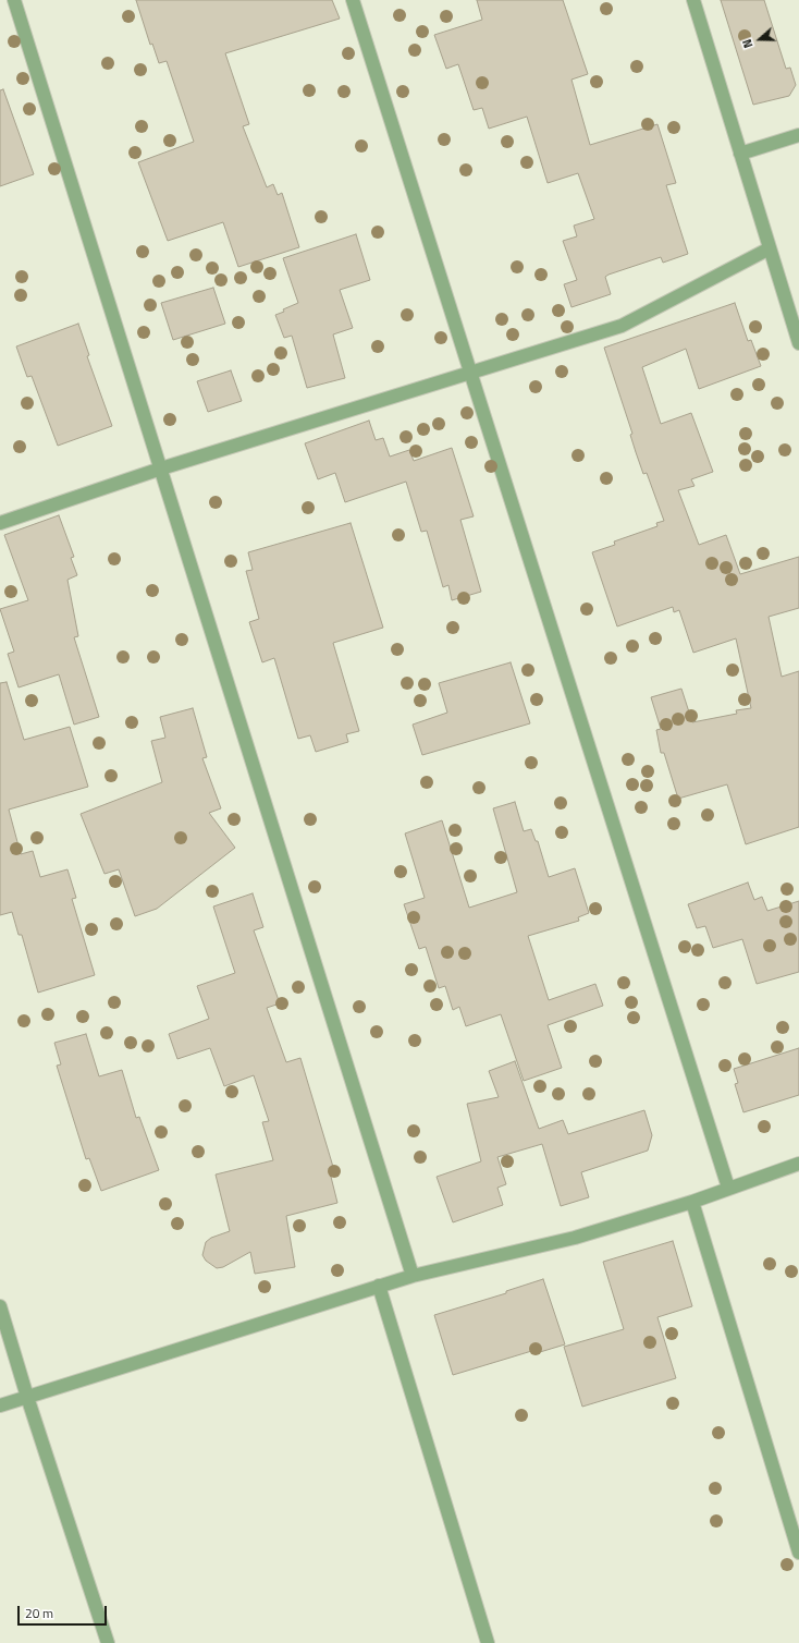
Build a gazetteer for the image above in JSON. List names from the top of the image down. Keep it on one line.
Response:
{"scale_bar":"20 m","north":"left"}
